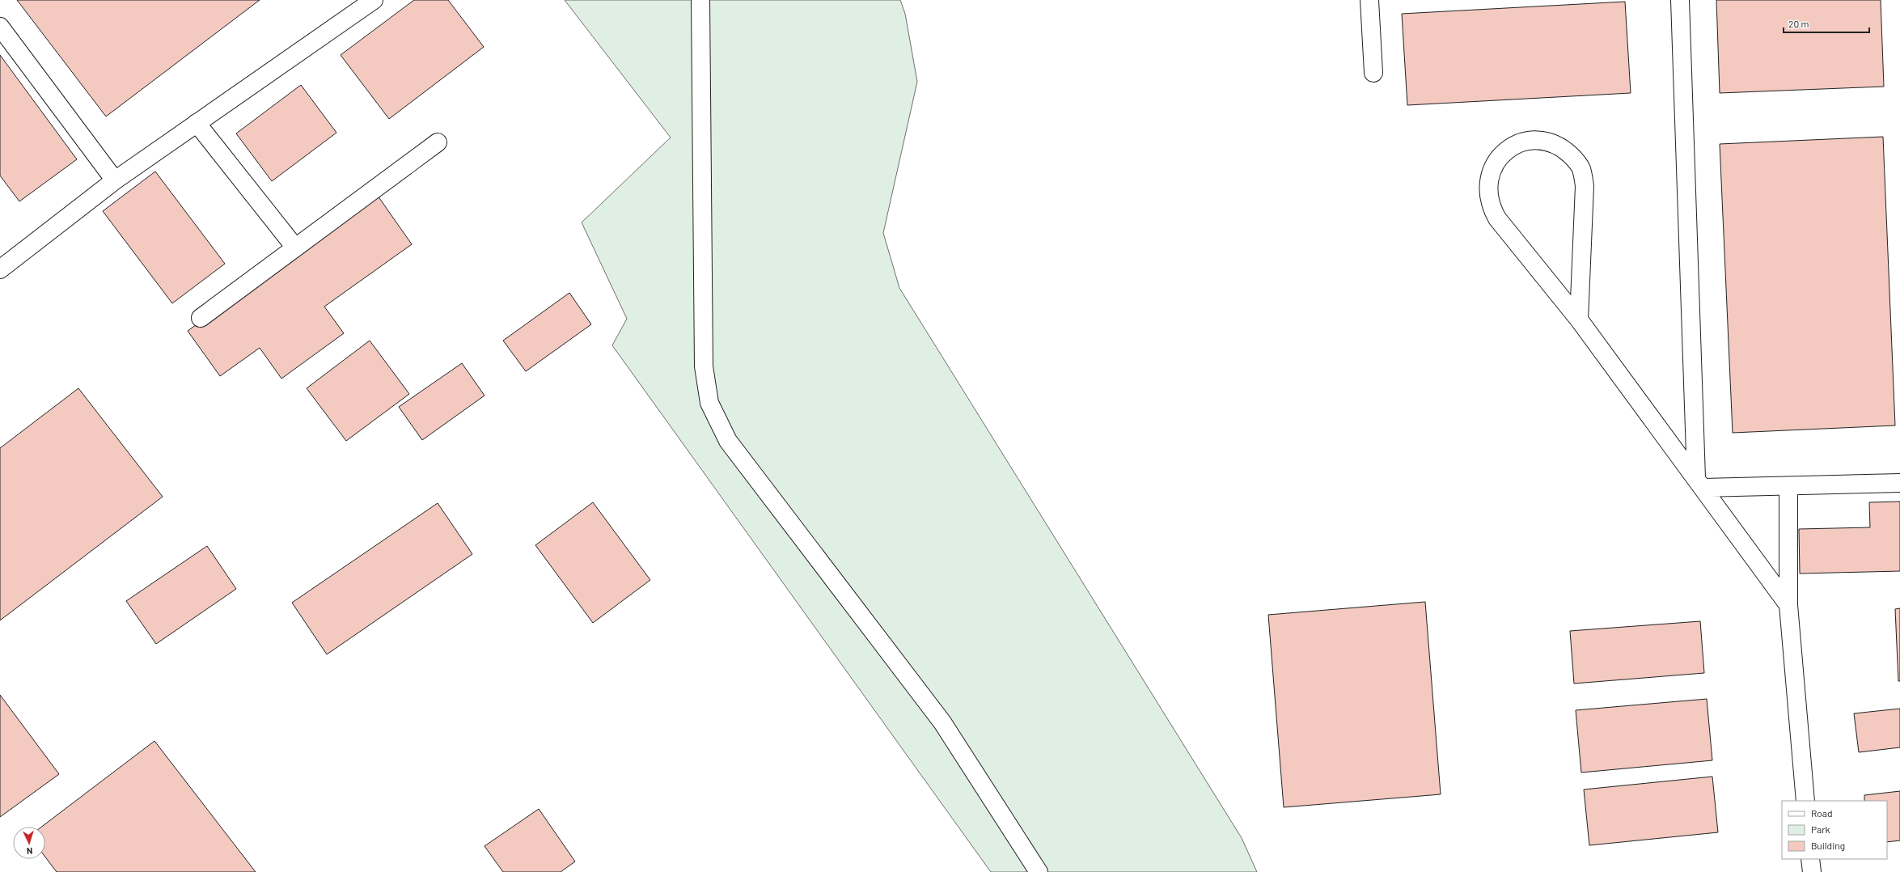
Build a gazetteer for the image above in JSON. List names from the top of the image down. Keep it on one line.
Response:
{"legend":["Road","Park","Building"],"scale_bar":"20 m","north":"bottom"}
